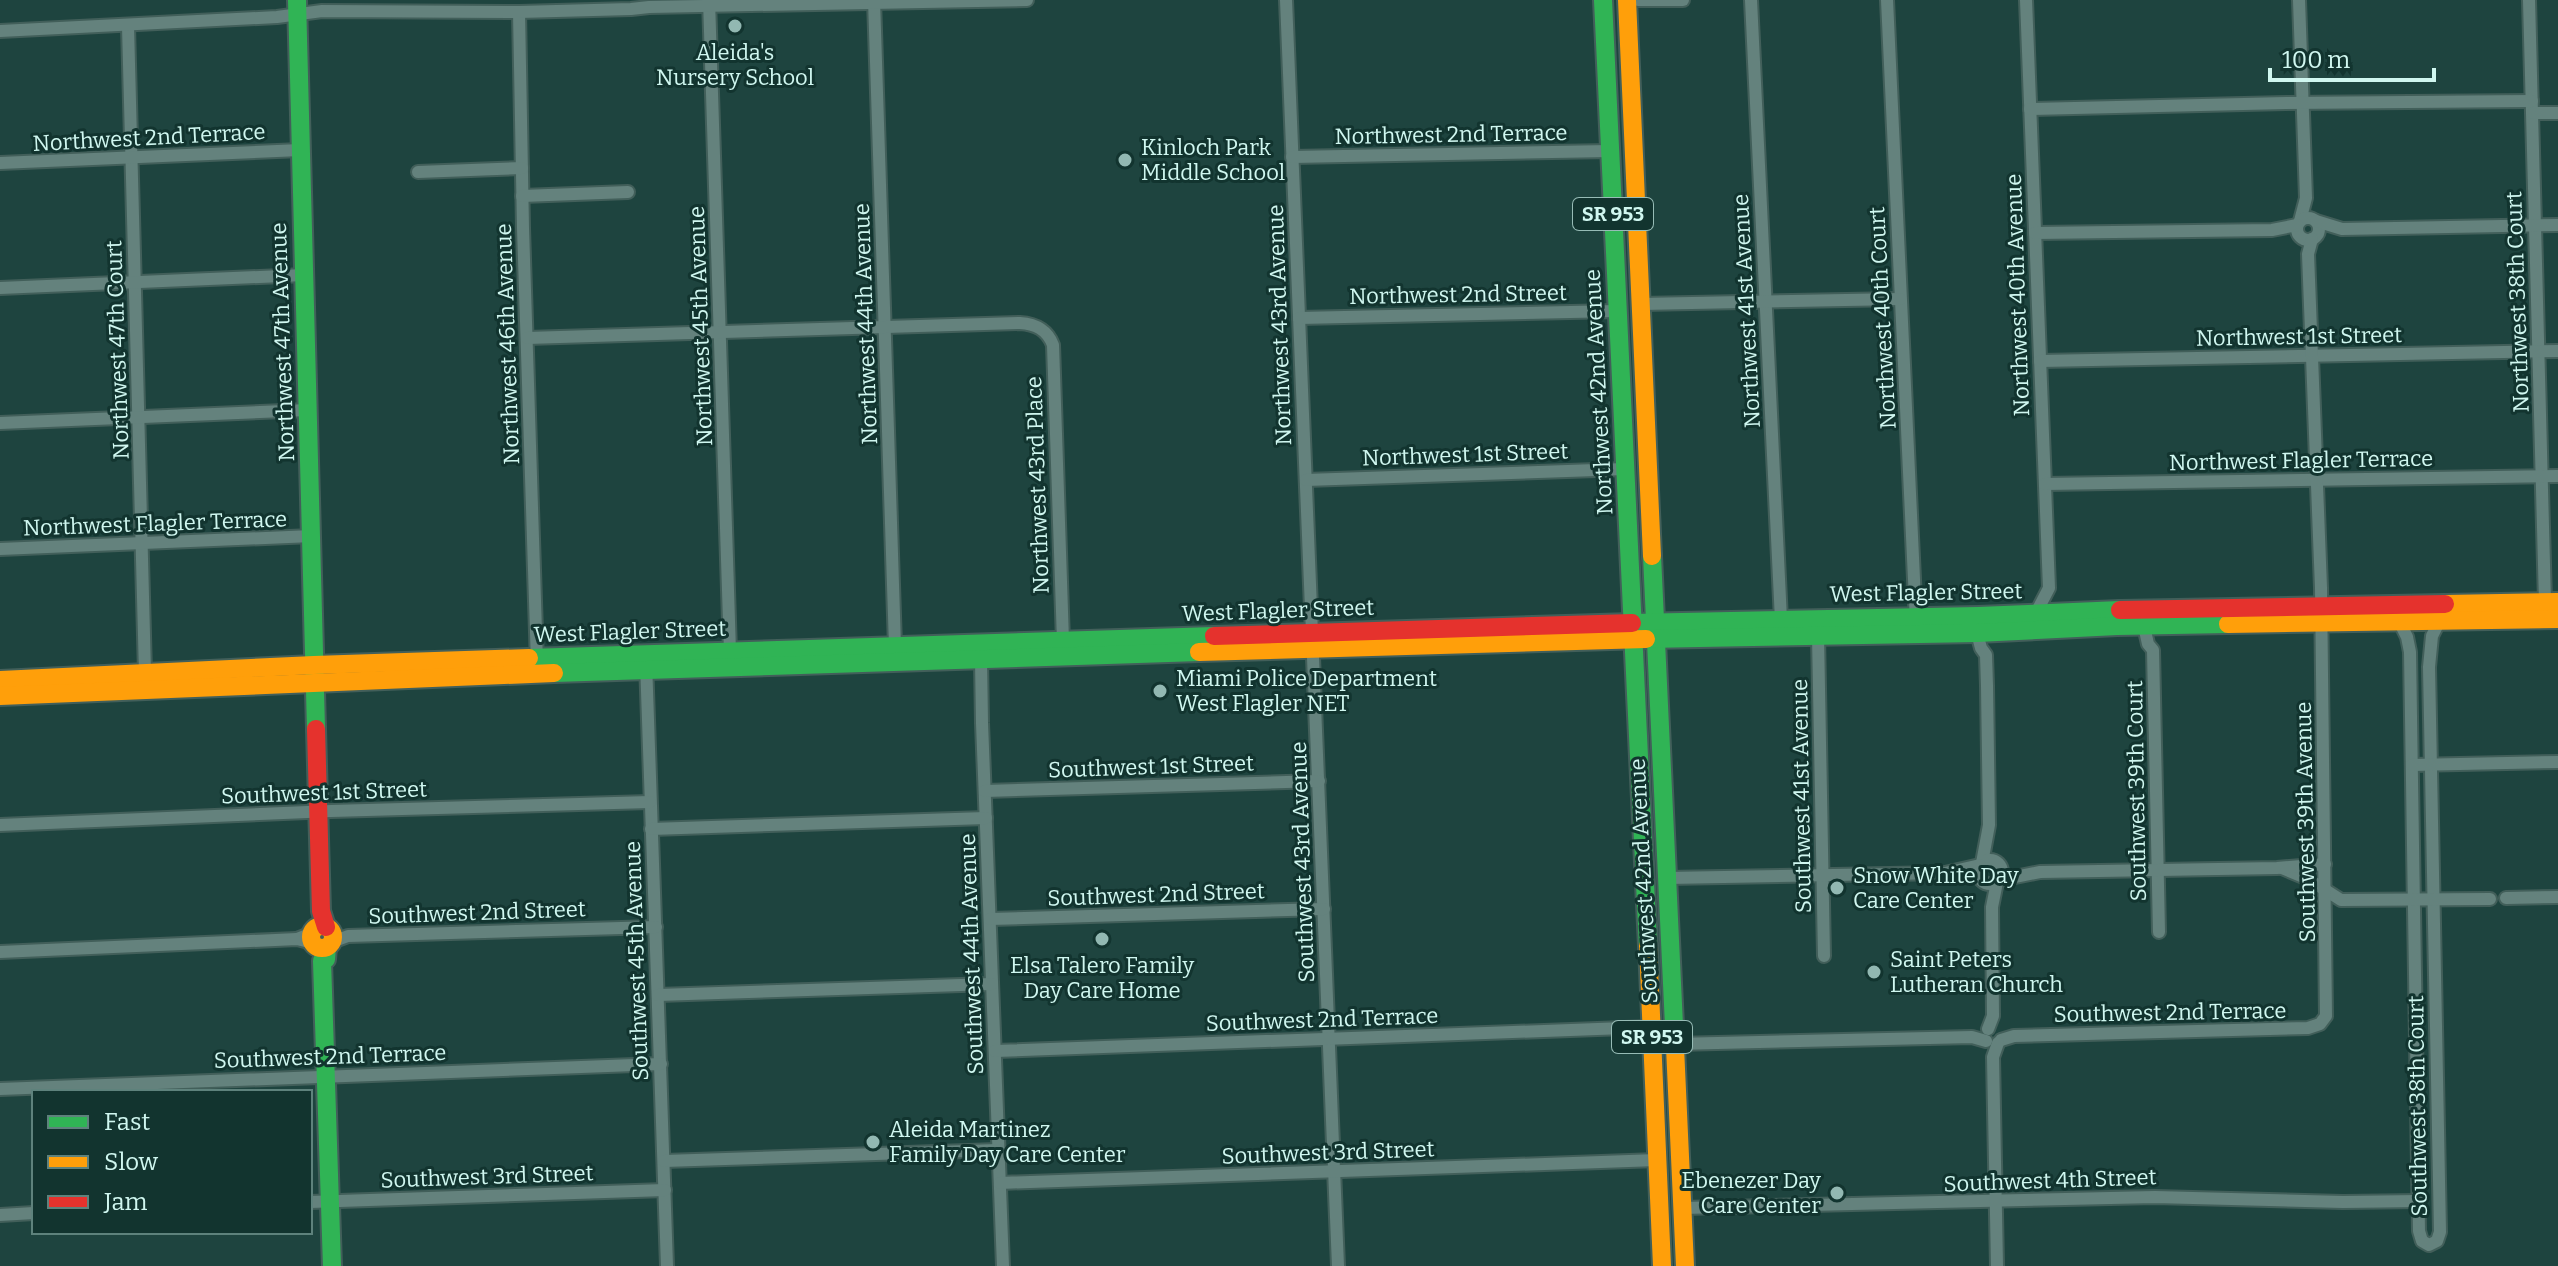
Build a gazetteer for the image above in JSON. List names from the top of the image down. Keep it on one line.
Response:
{"streets":{"main road":["SR 953","Northwest 47th Avenue","Northwest 42nd Avenue","West Flagler Street","Southwest 42nd Avenue"],"street":["Northwest 2nd Terrace","Northwest 2nd Street","Northwest 40th Avenue","Northwest 38th Court","Northwest 41st Avenue","Northwest 40th Court","Northwest 44th Avenue","Northwest 43rd Avenue","Northwest 45th Avenue","Northwest 1st Street","Northwest 46th Avenue","Northwest 47th Court","Northwest Flagler Terrace","Northwest 43rd Place","Southwest 1st Street","Southwest 39th Court","Southwest 41st Avenue","Southwest 39th Avenue","Southwest 43rd Avenue","Southwest 2nd Street","Southwest 44th Avenue","Southwest 45th Avenue","Southwest 2nd Terrace","Southwest 38th Court","Southwest 3rd Street","Southwest 4th Street"]},"crossings":[["Northwest 2nd Terrace","Northwest 43rd Avenue"],["Northwest 2nd Terrace","Northwest 47th Avenue"],["Northwest 2nd Terrace","Northwest 47th Court"],["Northwest 2nd Terrace","Northwest 42nd Avenue"],["Northwest 2nd Street","Northwest 43rd Avenue"],["Northwest 2nd Street","Northwest 42nd Avenue"],["Northwest 40th Avenue","Northwest 1st Street"],["Northwest 40th Avenue","Northwest Flagler Terrace"],["Northwest 40th Avenue","West Flagler Street"],["Northwest 38th Court","Northwest 1st Street"],["Northwest 38th Court","Northwest Flagler Terrace"],["Northwest 38th Court","West Flagler Street"],["Northwest 41st Avenue","West Flagler Street"],["Northwest 40th Court","West Flagler Street"],["Northwest 44th Avenue","Northwest 43rd Place"],["Northwest 44th Avenue","West Flagler Street"],["Northwest 43rd Avenue","Northwest 1st Street"],["Northwest 43rd Avenue","West Flagler Street"],["Northwest 43rd Avenue","Southwest 43rd Avenue"],["Northwest 45th Avenue","West Flagler Street"],["Northwest 1st Street","Northwest 42nd Avenue"],["Northwest 1st Street","Southwest 39th Avenue"],["Northwest 47th Avenue","Northwest Flagler Terrace"],["Northwest 47th Avenue","West Flagler Street"],["Northwest 47th Avenue","Southwest 1st Street"],["Northwest 47th Avenue","Southwest 2nd Street"],["Northwest 47th Avenue","Southwest 2nd Terrace"],["Northwest 47th Avenue","Southwest 3rd Street"],["Northwest 46th Avenue","West Flagler Street"],["Northwest 47th Court","Northwest Flagler Terrace"],["Northwest 47th Court","West Flagler Street"],["Northwest 42nd Avenue","West Flagler Street"],["Northwest 42nd Avenue","Southwest 42nd Avenue"],["Northwest Flagler Terrace","Southwest 39th Avenue"],["Northwest 43rd Place","West Flagler Street"],["West Flagler Street","Southwest 39th Court"],["West Flagler Street","Southwest 41st Avenue"],["West Flagler Street","Southwest 39th Avenue"],["West Flagler Street","Southwest 43rd Avenue"],["West Flagler Street","Southwest 42nd Avenue"],["West Flagler Street","Southwest 44th Avenue"],["West Flagler Street","Southwest 45th Avenue"],["West Flagler Street","Southwest 38th Court"],["Southwest 1st Street","Southwest 43rd Avenue"],["Southwest 1st Street","Southwest 44th Avenue"],["Southwest 1st Street","Southwest 45th Avenue"],["Southwest 39th Avenue","Southwest 2nd Terrace"],["Southwest 43rd Avenue","Southwest 2nd Street"],["Southwest 43rd Avenue","Southwest 2nd Terrace"],["Southwest 43rd Avenue","Southwest 3rd Street"],["Southwest 42nd Avenue","Southwest 2nd Terrace"],["Southwest 42nd Avenue","Southwest 3rd Street"],["Southwest 42nd Avenue","Southwest 4th Street"],["Southwest 2nd Street","Southwest 44th Avenue"],["Southwest 2nd Street","Southwest 45th Avenue"],["Southwest 44th Avenue","Southwest 2nd Terrace"],["Southwest 44th Avenue","Southwest 3rd Street"],["Southwest 45th Avenue","Southwest 2nd Terrace"],["Southwest 45th Avenue","Southwest 3rd Street"],["Southwest 38th Court","Southwest 4th Street"]],"places":["Aleida's Nursery School","Kinloch Park Middle School","Miami Police Department West Flagler NET","Snow White Day Care Center","Elsa Talero Family Day Care Home","Saint Peters Lutheran Church","Aleida Martinez Family Day Care Center","Ebenezer Day Care Center"],"legend":["Fast","Slow","Jam"],"scale_bar":"100 m"}
